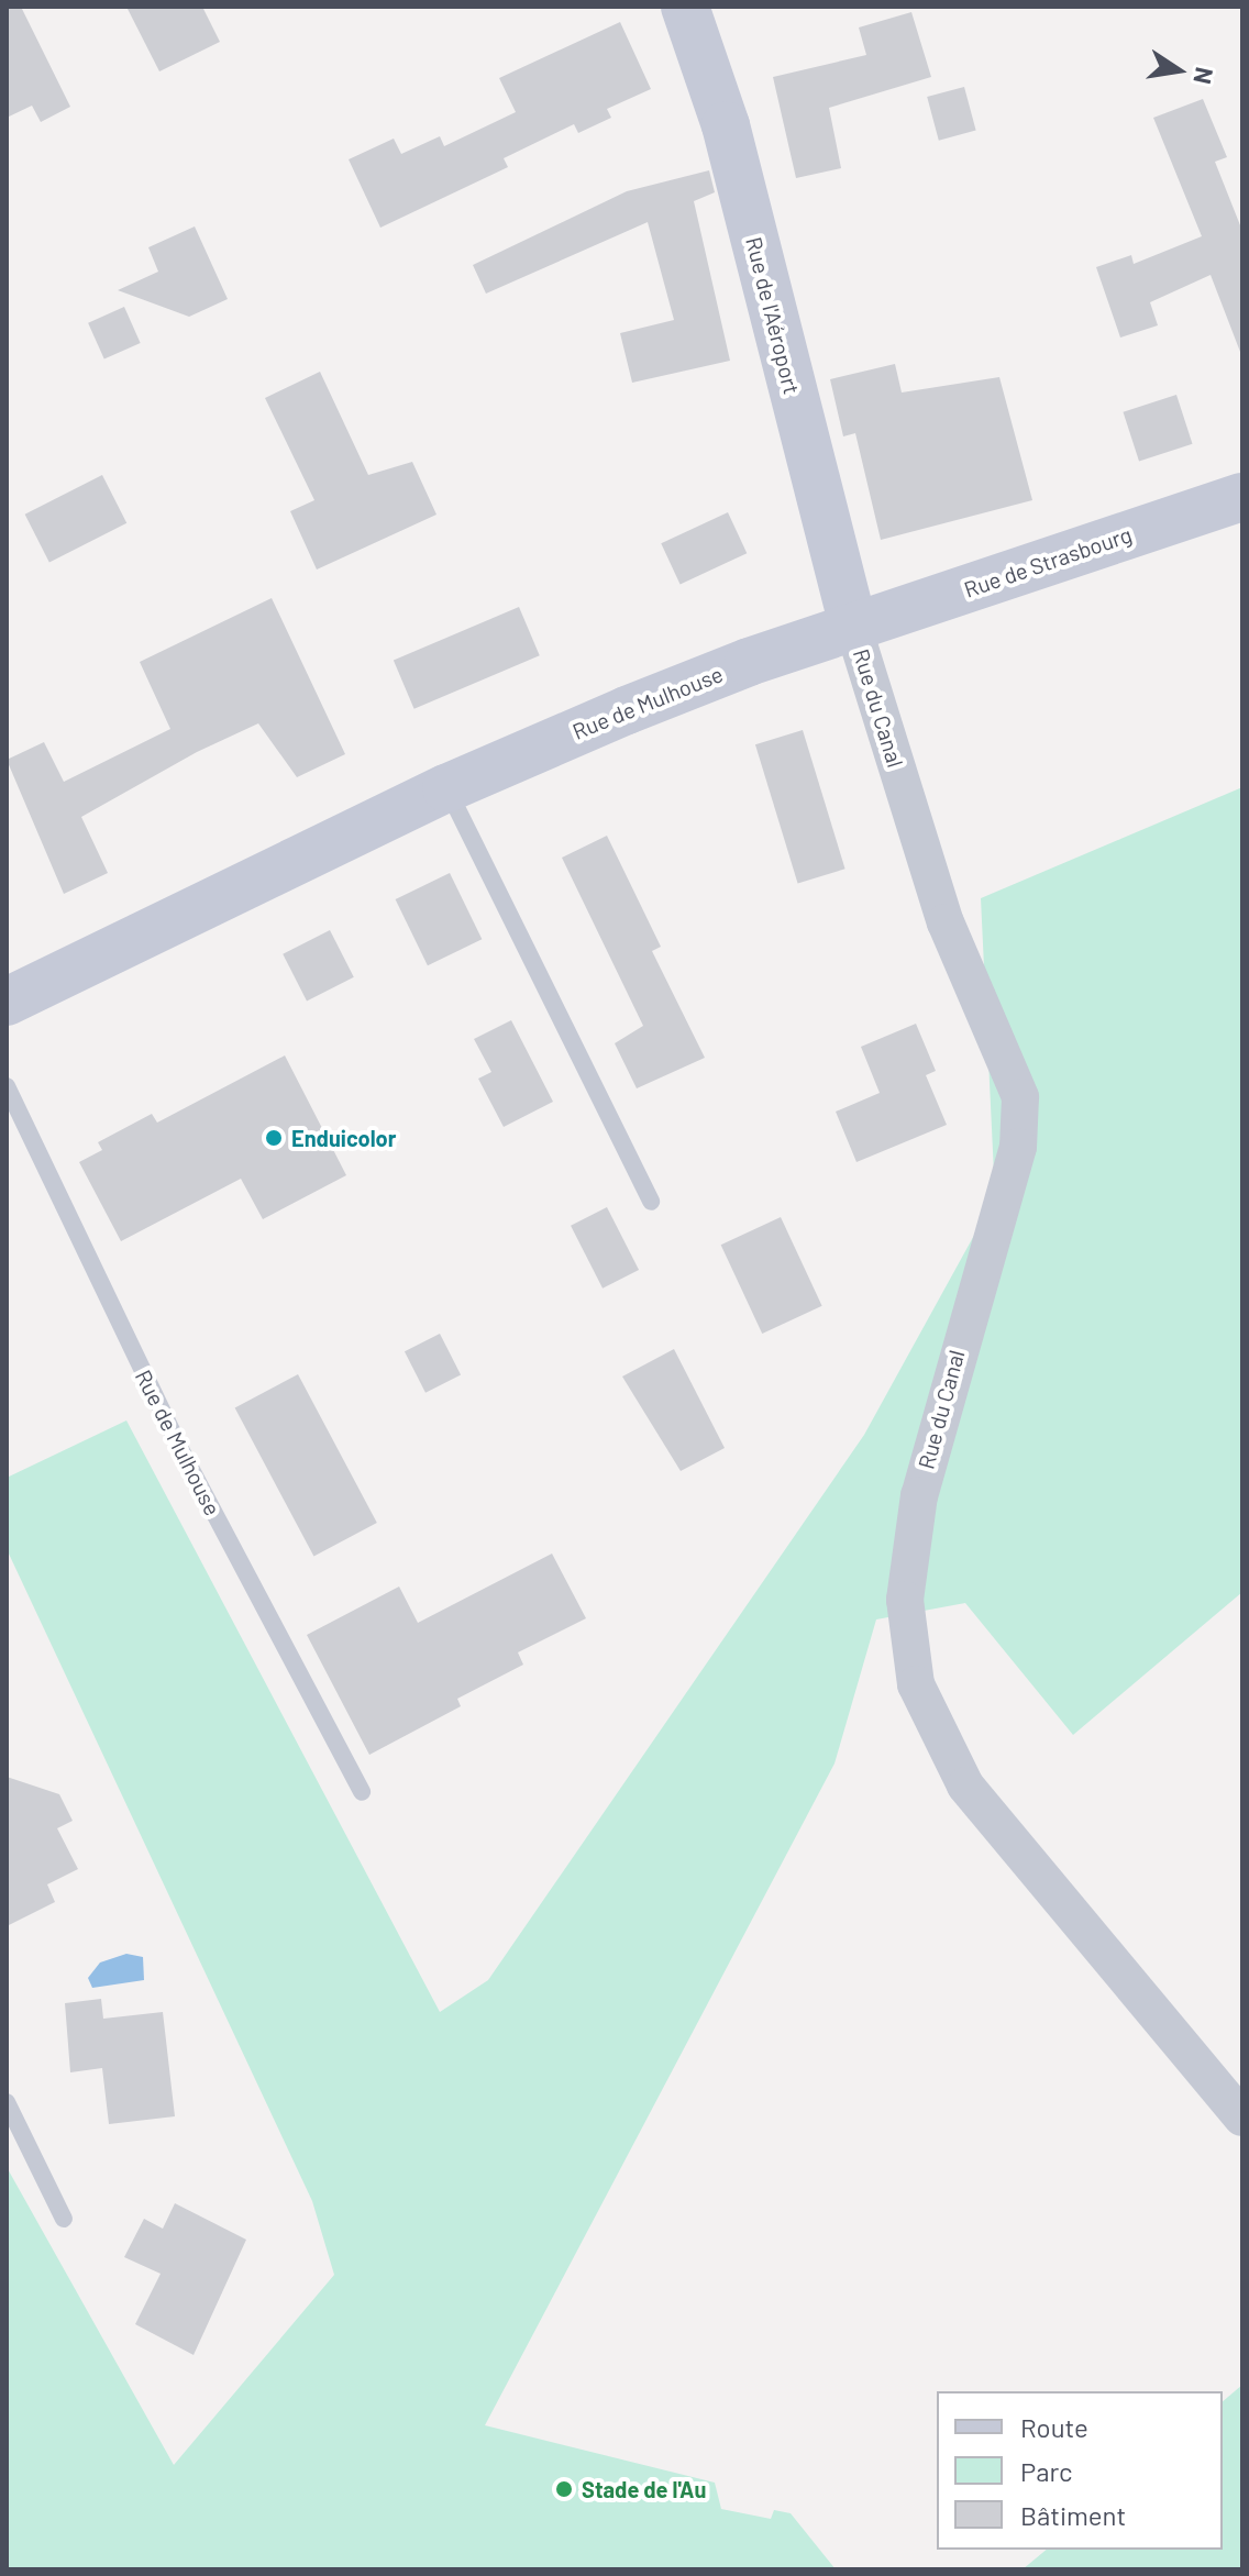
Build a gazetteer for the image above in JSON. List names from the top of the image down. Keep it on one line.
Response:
{"streets":{"main road":["Rue de l'Aéroport","Rue de Strasbourg","Rue de Mulhouse"],"street":["Rue du Canal"]},"crossings":[["Rue de l'Aéroport","Rue de Strasbourg"],["Rue de l'Aéroport","Rue de Mulhouse"],["Rue de l'Aéroport","Rue du Canal"],["Rue de Strasbourg","Rue de Mulhouse"],["Rue de Strasbourg","Rue du Canal"],["Rue de Mulhouse","Rue du Canal"]],"places":["Enduicolor","Stade de l'Au"],"legend":["Route","Parc","Bâtiment"],"north":"right"}
